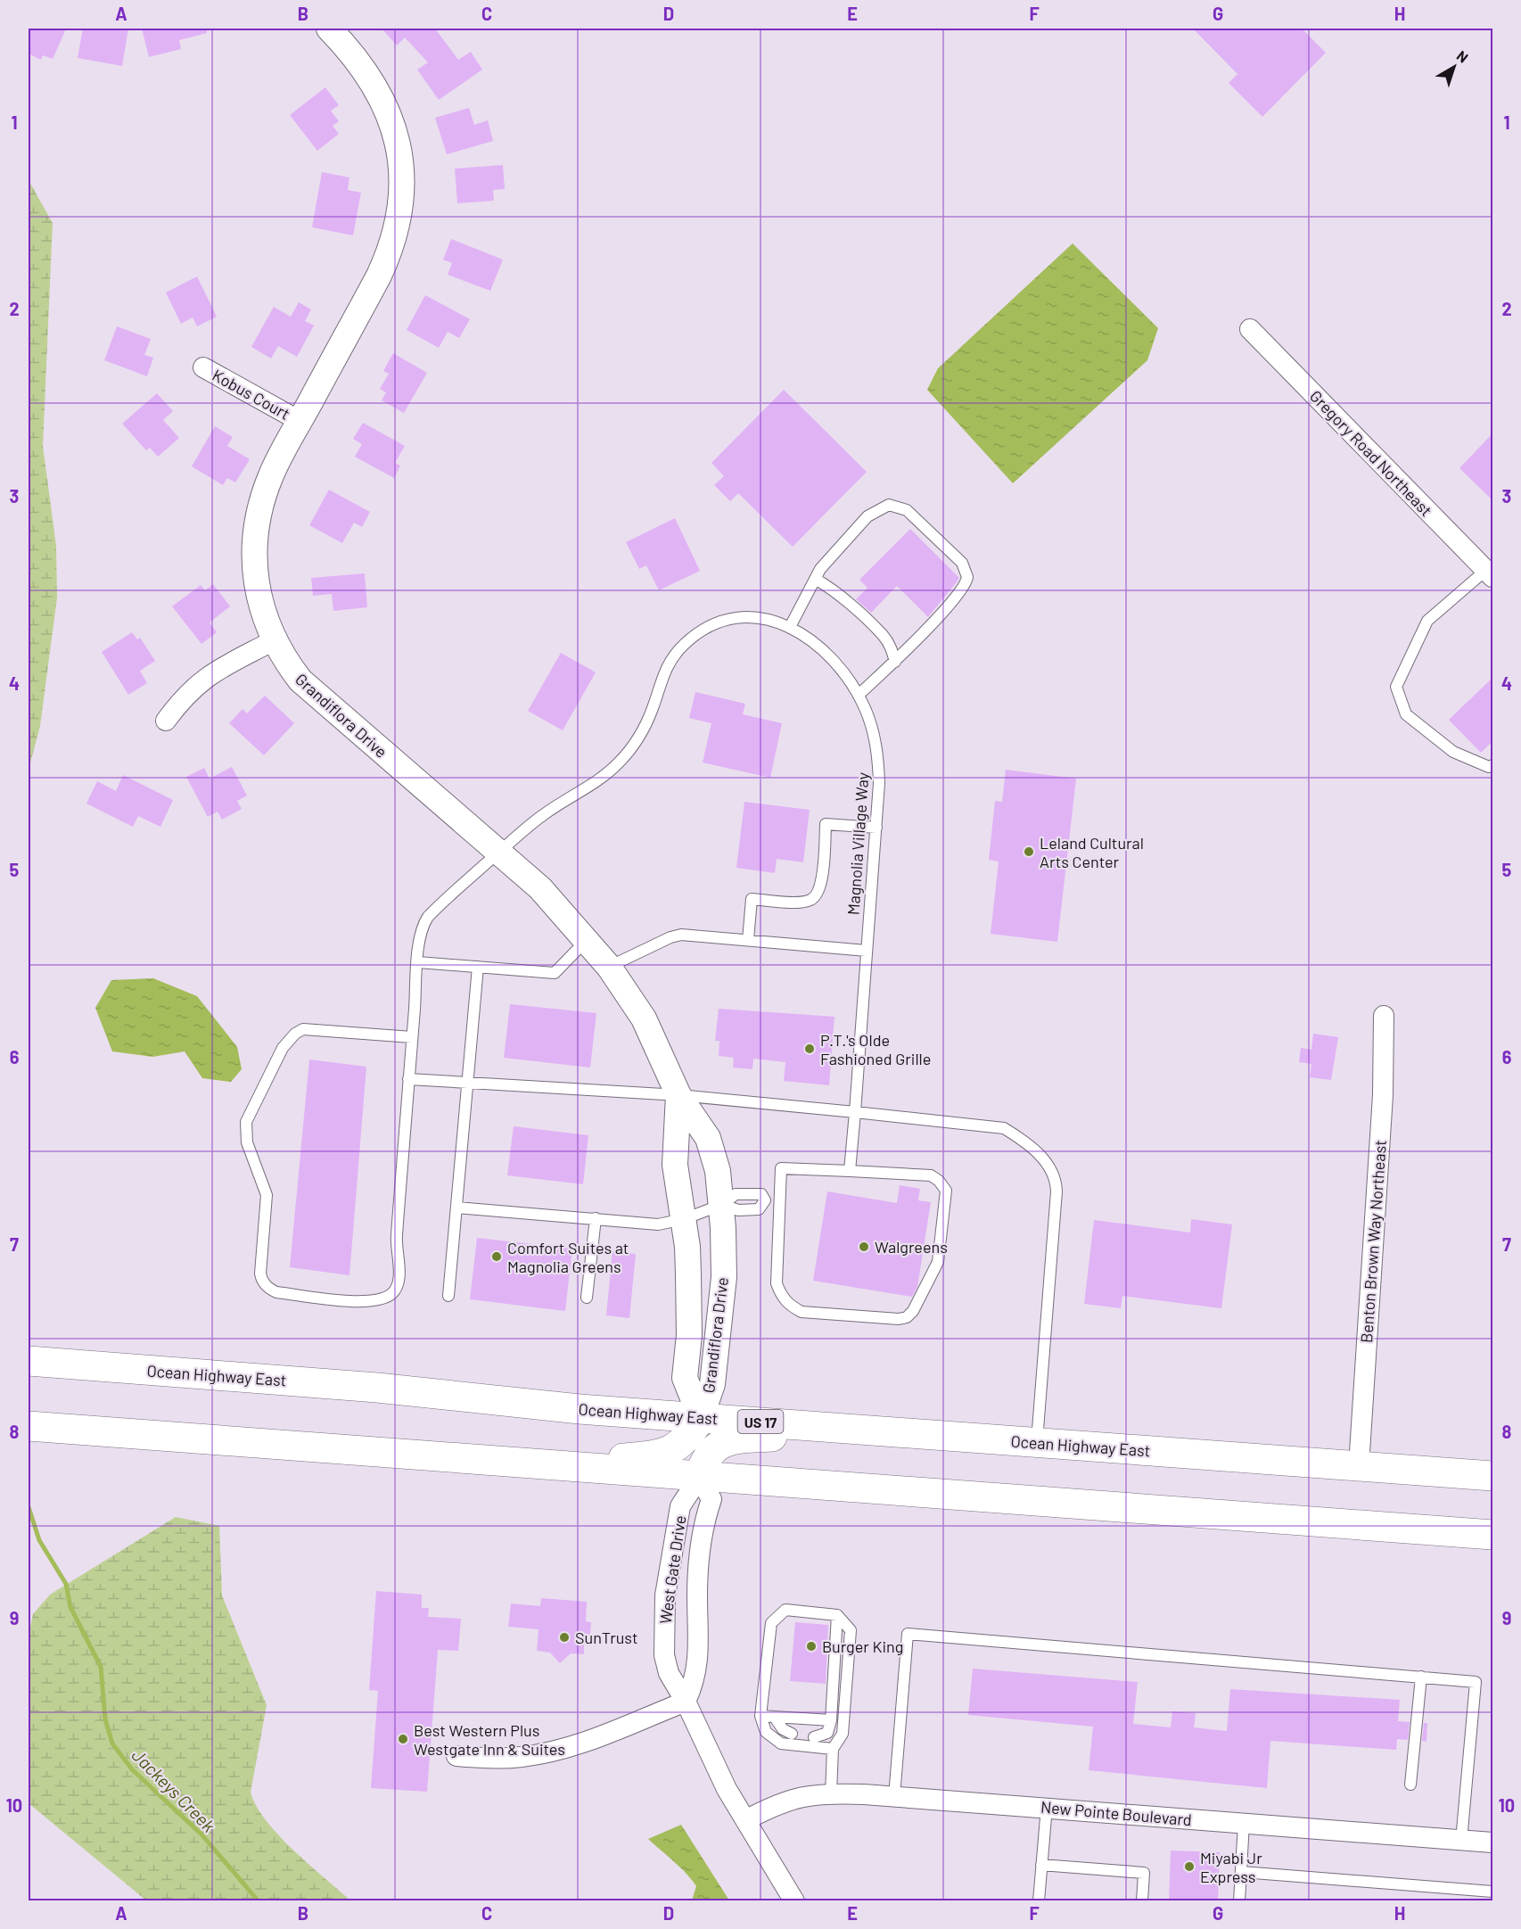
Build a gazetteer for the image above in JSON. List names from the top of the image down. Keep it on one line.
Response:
{"streets":{"highway":["Ocean Highway East","US 17"],"street":["Kobus Court","Gregory Road Northeast","Grandiflora Drive","Benton Brown Way Northeast","West Gate Drive","New Pointe Boulevard"],"lane":["Magnolia Village Way"]},"crossings":[["Kobus Court","Grandiflora Drive"],["Grandiflora Drive","Magnolia Village Way"],["Grandiflora Drive","Ocean Highway East"],["Benton Brown Way Northeast","Ocean Highway East"],["West Gate Drive","New Pointe Boulevard"]],"water":["Jackeys Creek"],"places":["Leland Cultural Arts Center","P.T.'s Olde Fashioned Grille","Walgreens","Comfort Suites at Magnolia Greens","SunTrust","Burger King","Best Western Plus Westgate Inn & Suites","Miyabi Jr Express"],"north":"top right","grid":{"columns":["A","B","C","D","E","F","G","H"],"rows":["1","2","3","4","5","6","7","8","9","10"]}}
